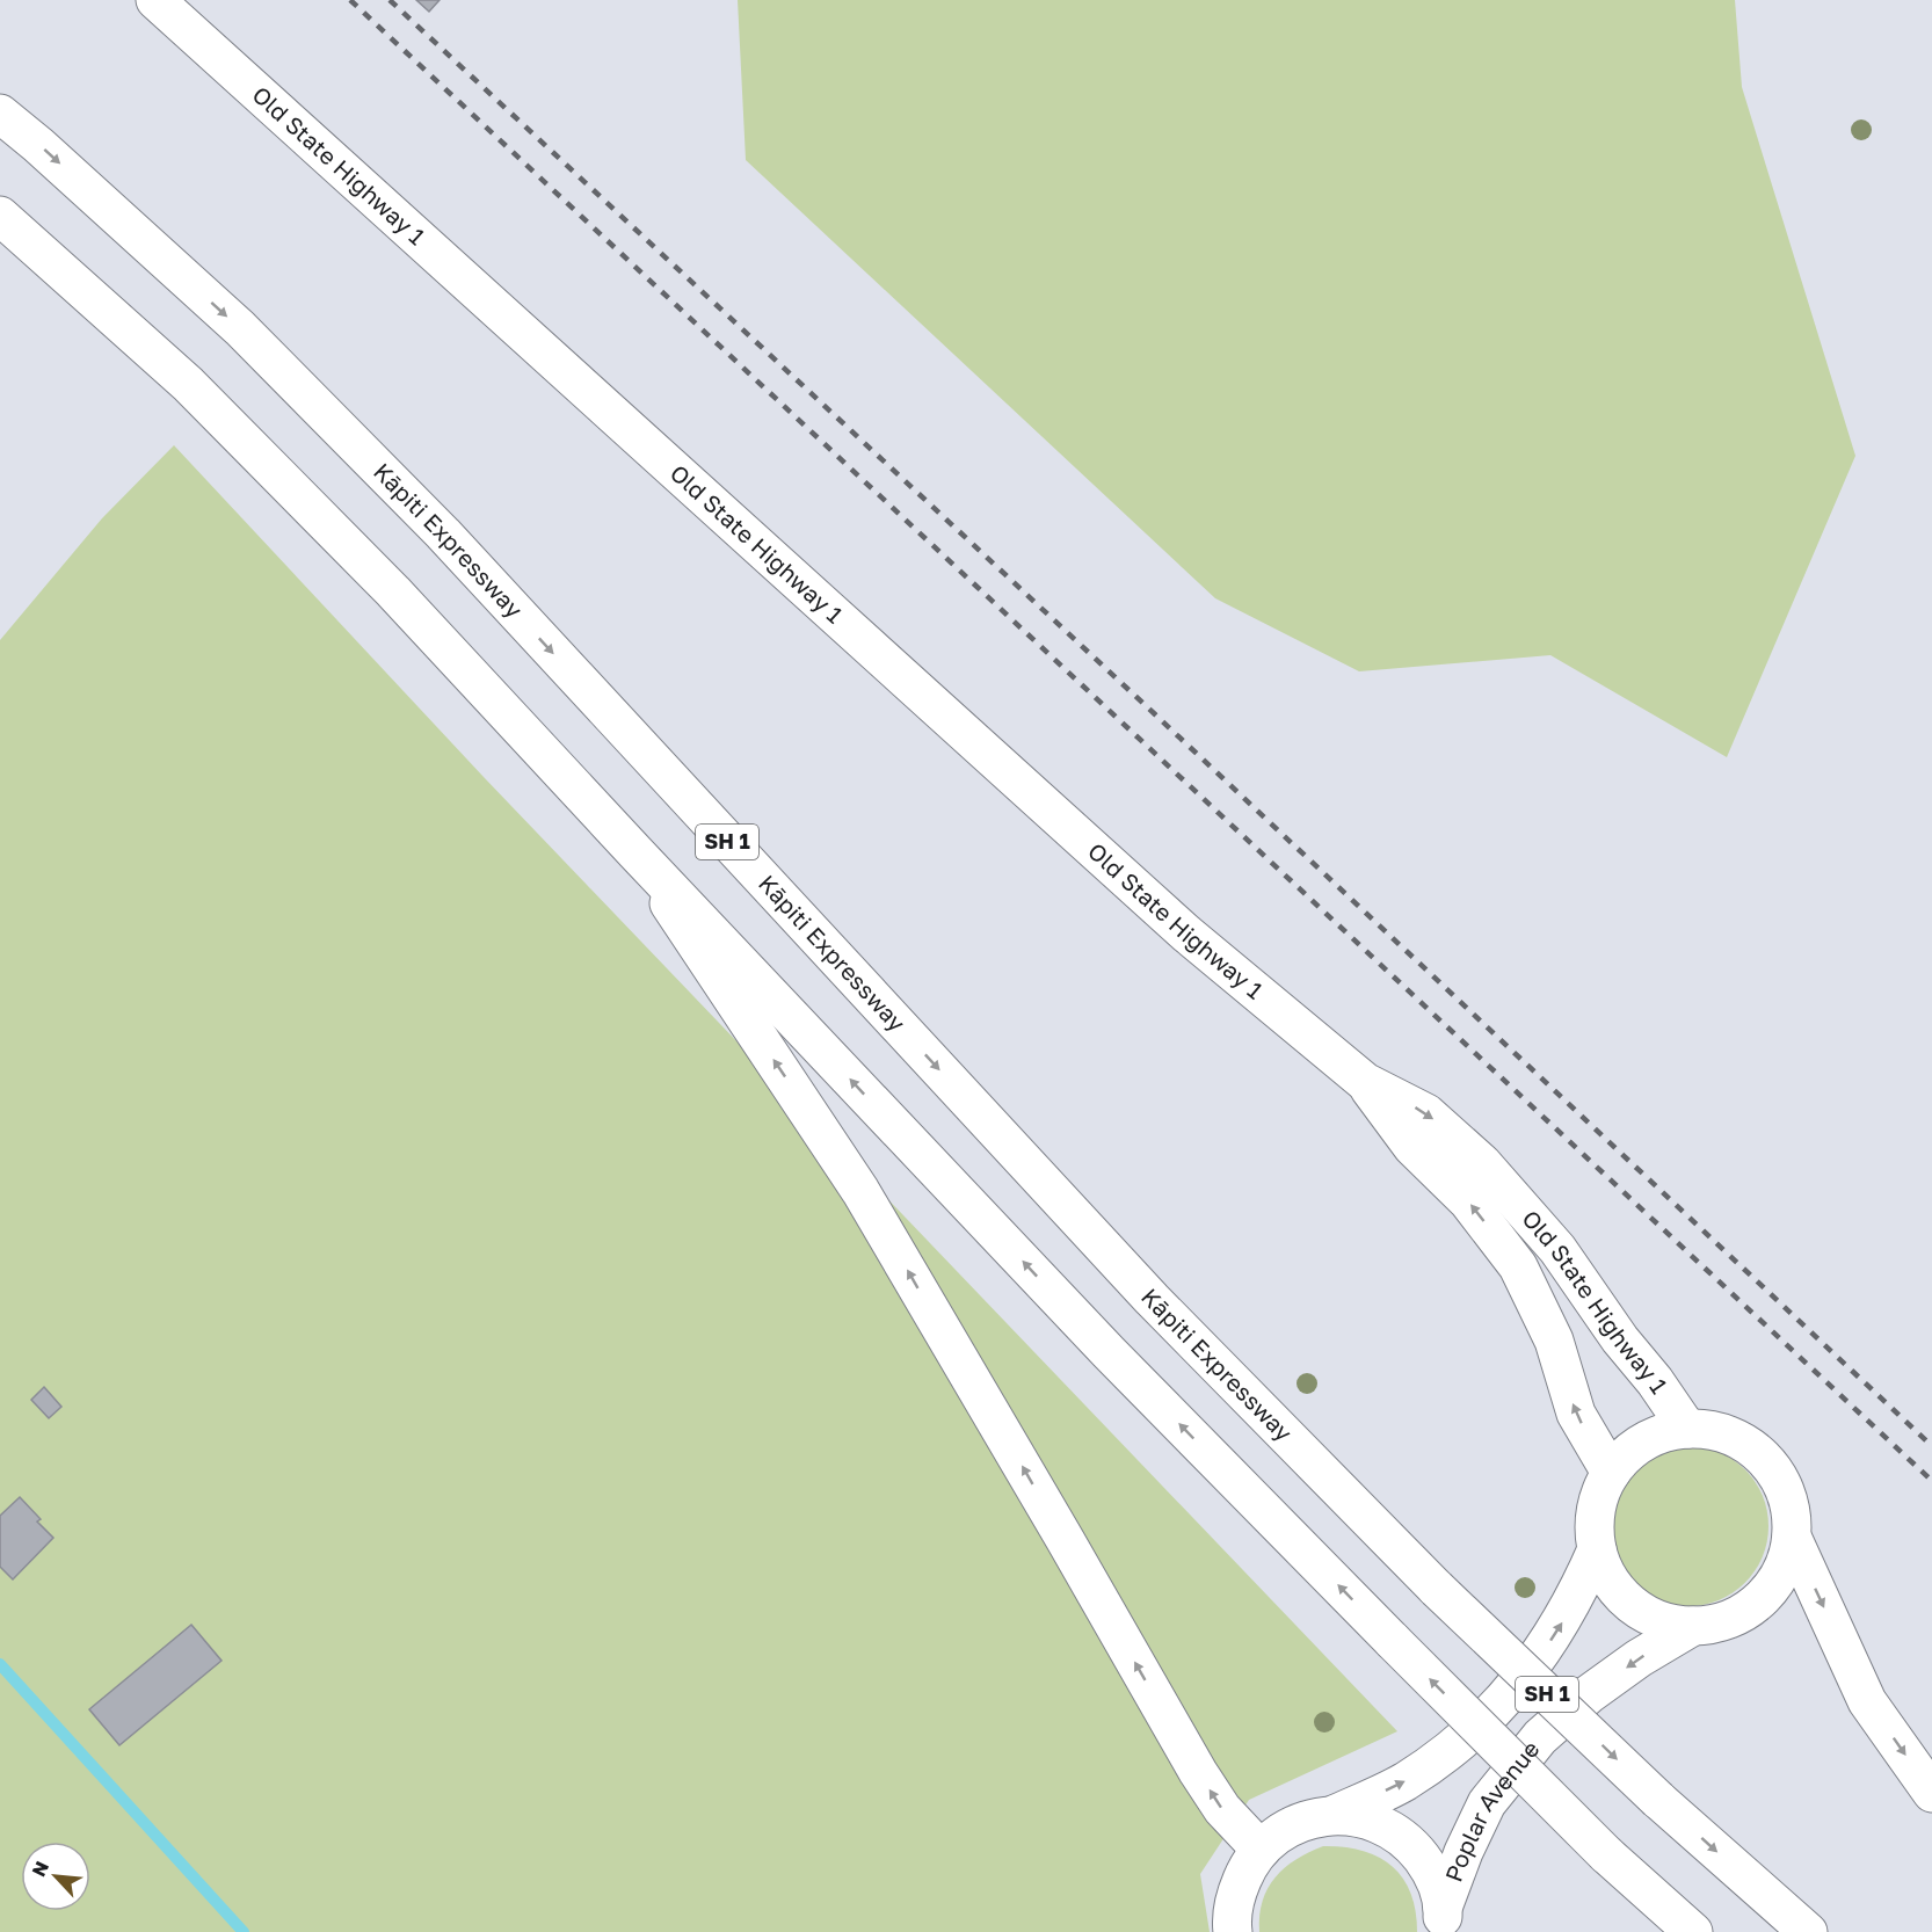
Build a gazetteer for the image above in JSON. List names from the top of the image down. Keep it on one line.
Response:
{"streets":{"main road":["Old State Highway 1","Kāpiti Expressway","SH 1","Poplar Avenue"]},"crossings":[["Old State Highway 1","Poplar Avenue"]],"north":"top left"}
